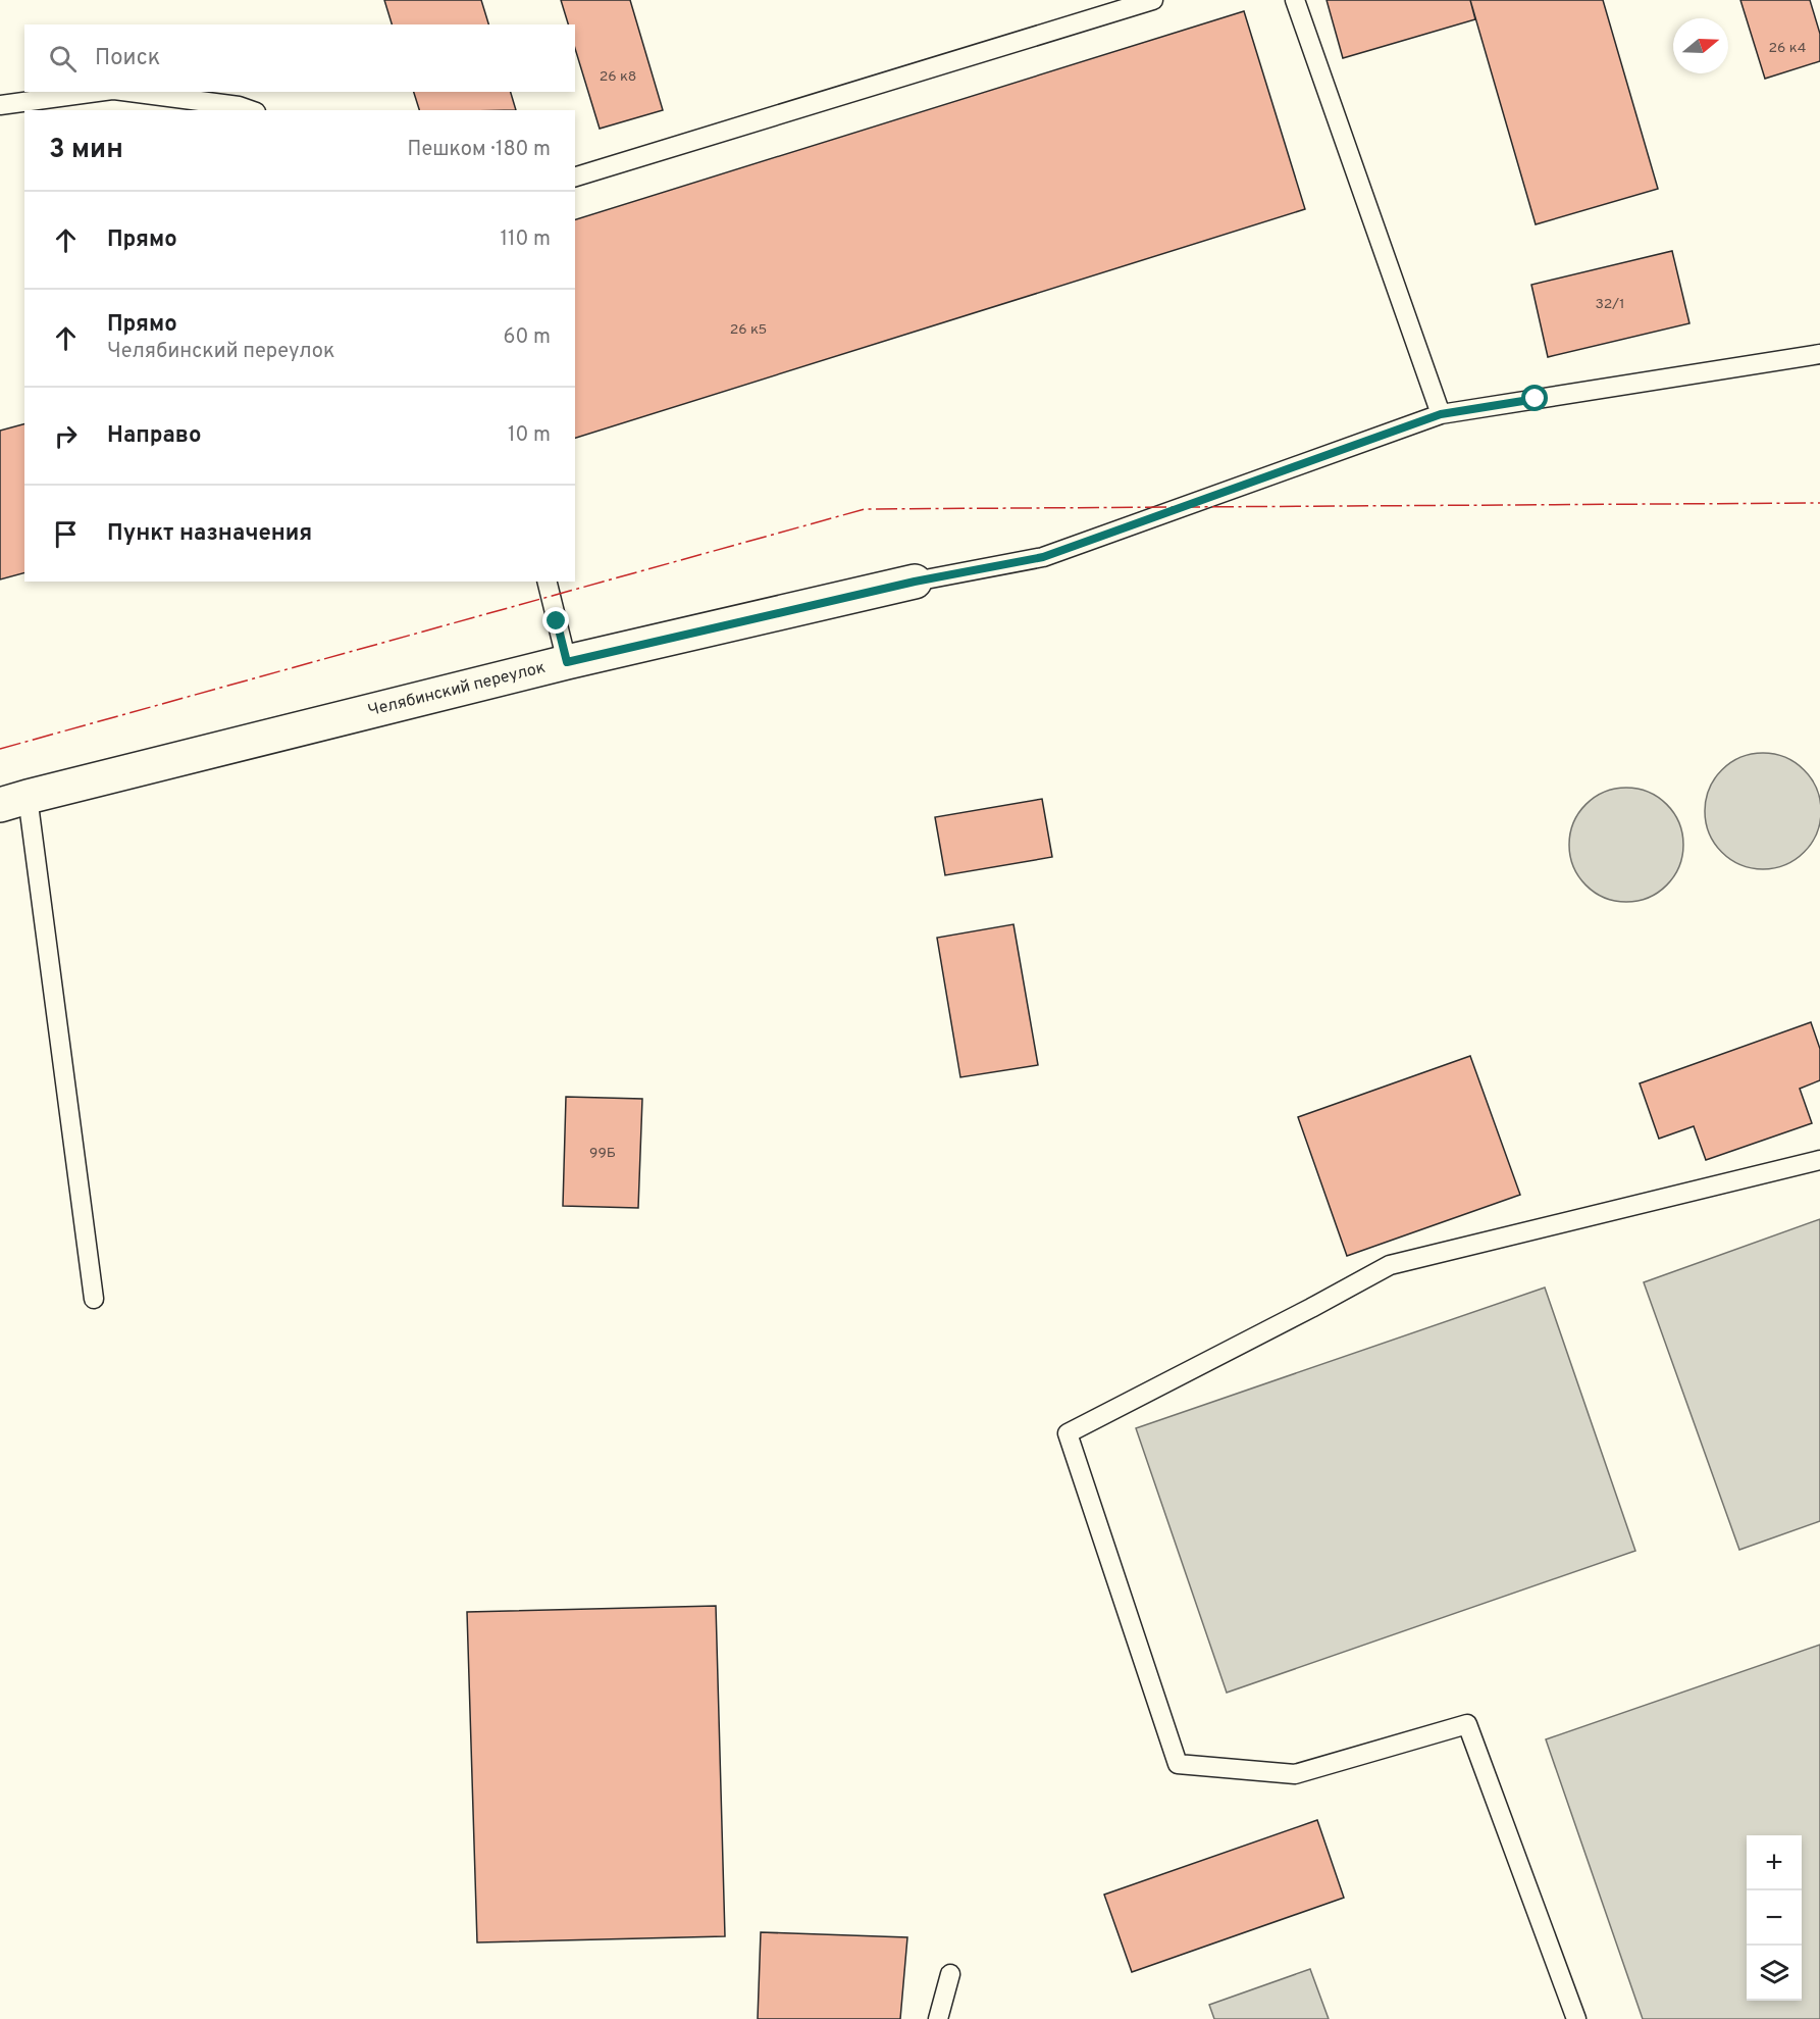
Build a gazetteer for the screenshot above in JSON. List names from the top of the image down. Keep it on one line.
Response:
{"streets":{"street":["Челябинский переулок"]},"house_numbers":["26 к4","26 к8","32/1","26 к5","99Б"],"north":"right","page":{"search":"Поиск","heading":["3 мин","Пешком · 180 m"],"list":[["Прямо","110 m"],["Прямо","Челябинский переулок","60 m"],["Направо","10 m"],"Пункт назначения"],"map_buttons":["+","−"]}}
